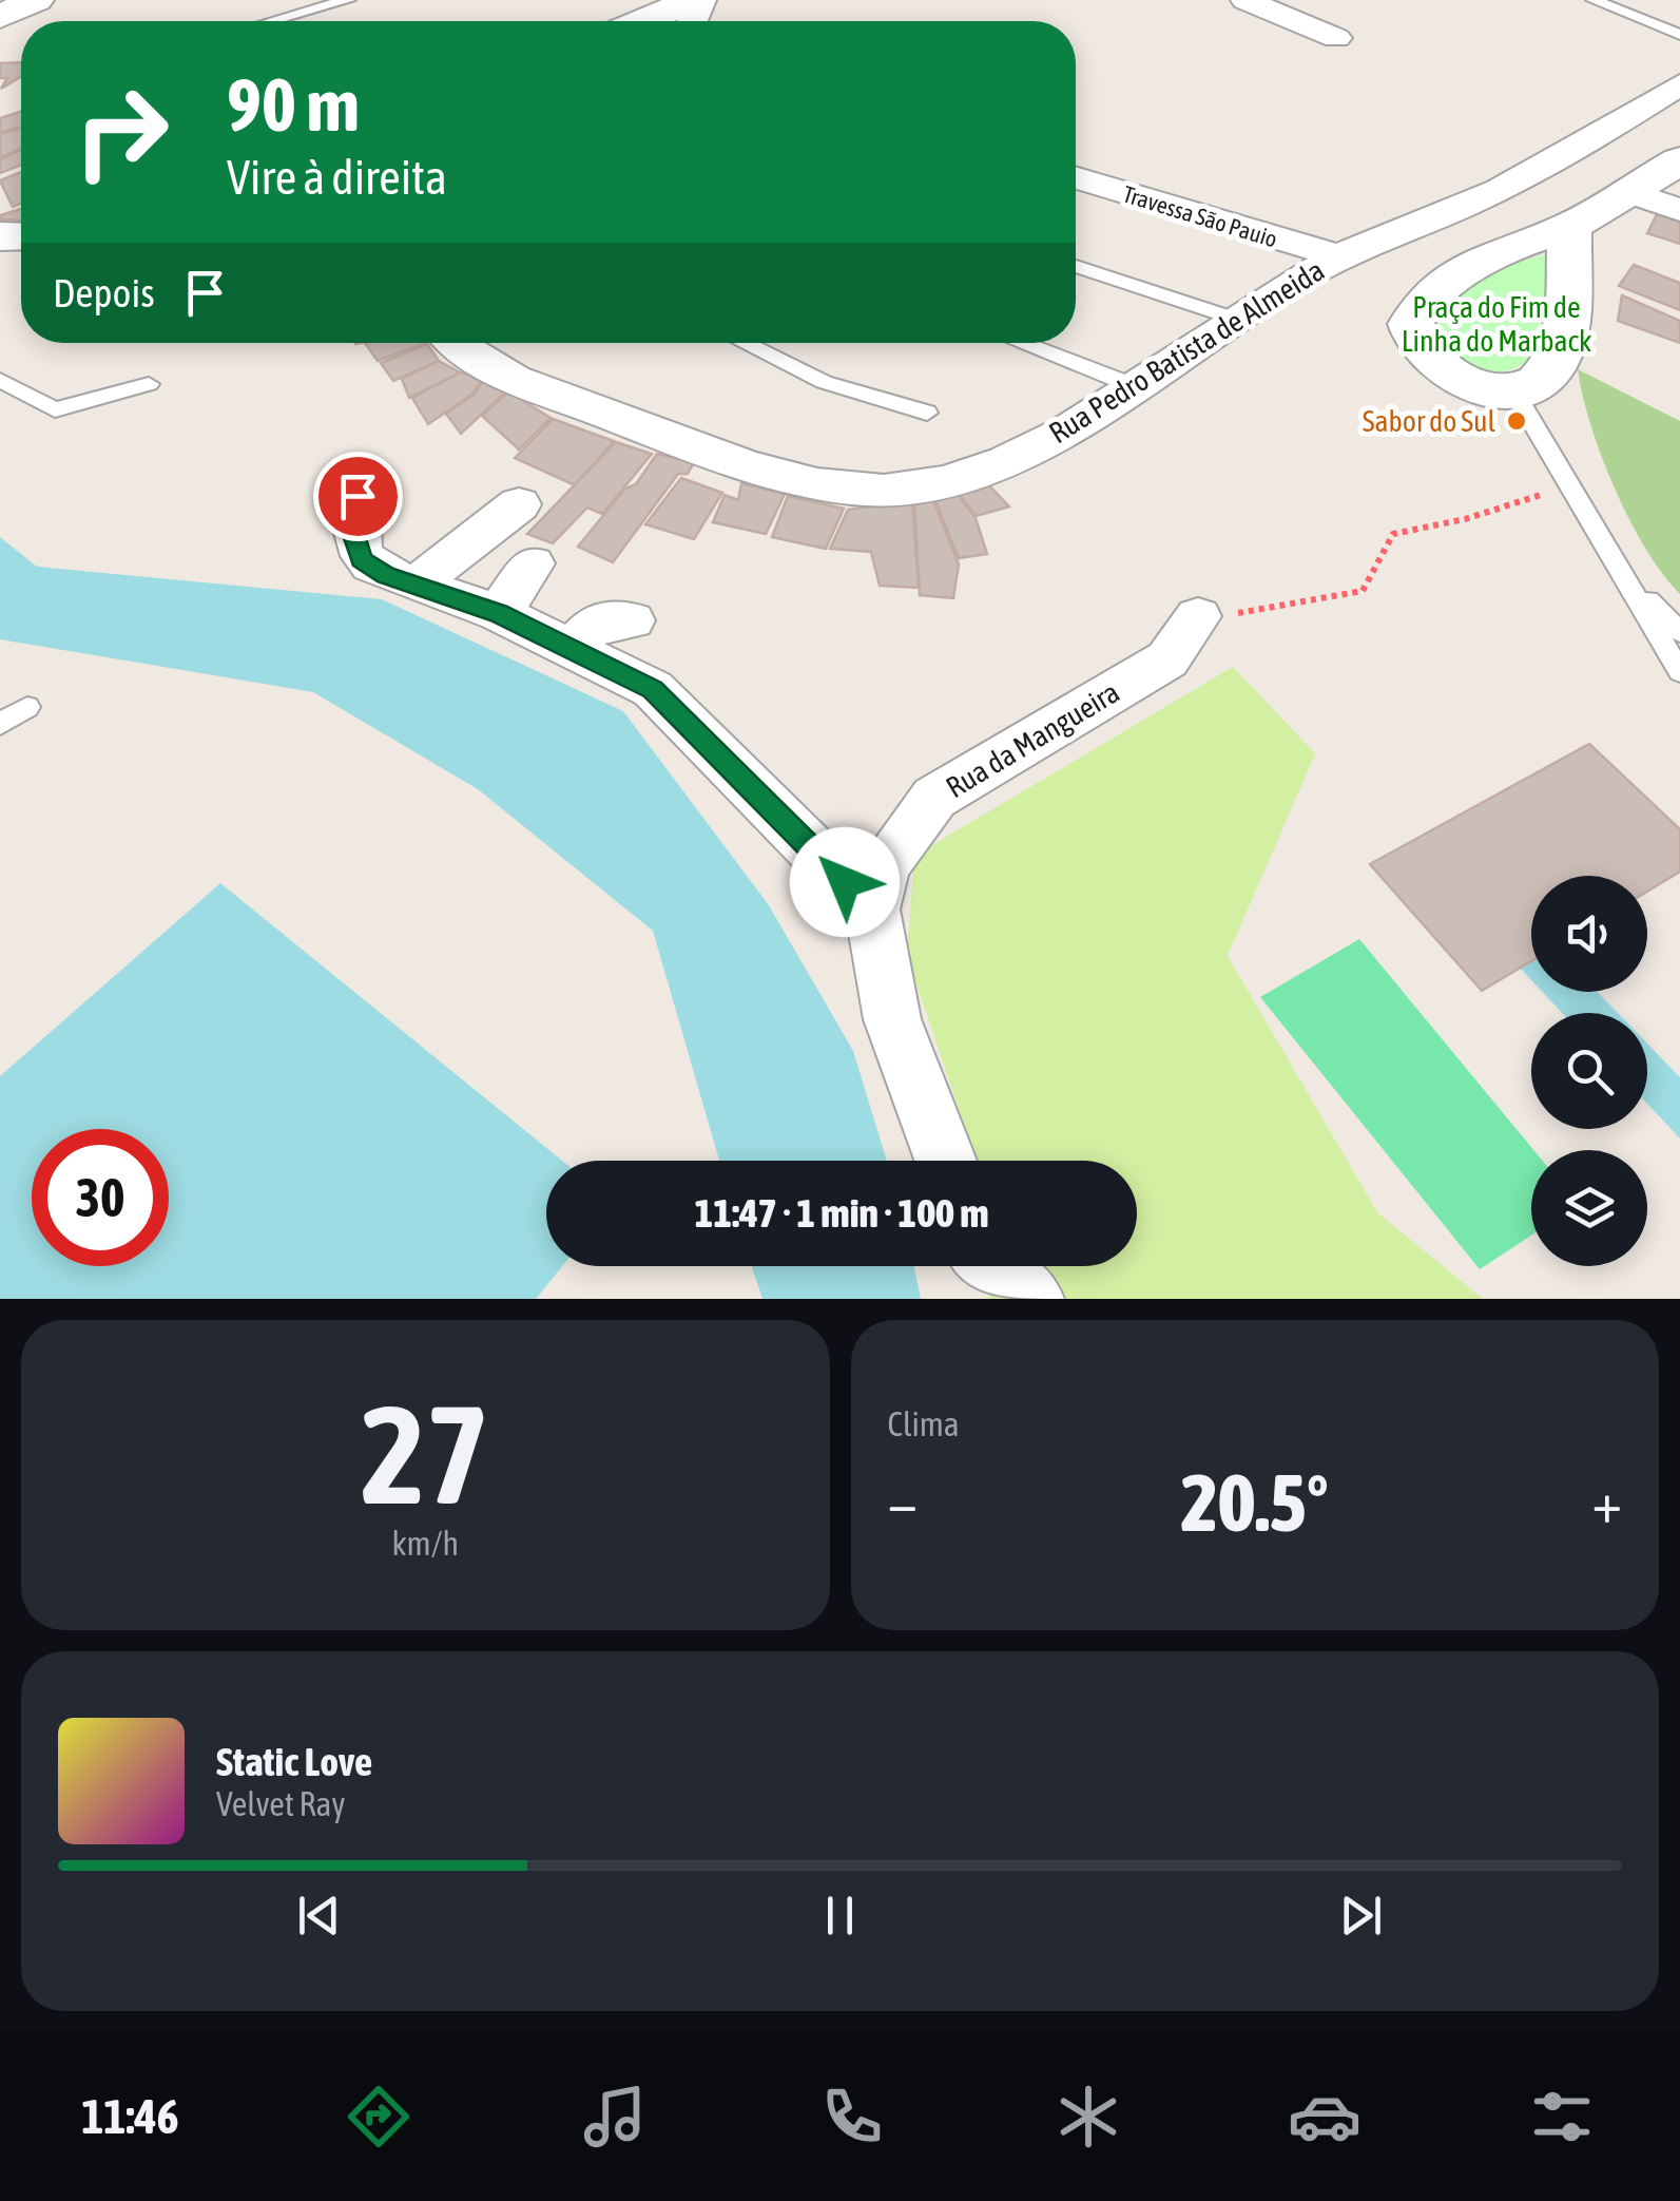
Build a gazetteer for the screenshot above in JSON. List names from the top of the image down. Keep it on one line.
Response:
{"streets":{"street":["Travessa São Pauio","Rua Pedro Batista de Almeida","Rua da Mangueira"]},"crossings":[["Travessa São Pauio","Rua Pedro Batista de Almeida"]],"parks":["Praça do Fim de Linha do Marback"],"places":["Sabor do Sul"],"page":{"turn":["90 m","Vire à direita"],"then":"Depois","limit":"30","trip":"11:47 · 1 min · 100 m","tile":[["27","km/h"],"Clima"],"heat":["−","20.5°","+"],"song":["Static Love","Velvet Ray"],"tabs":"11:46"}}
